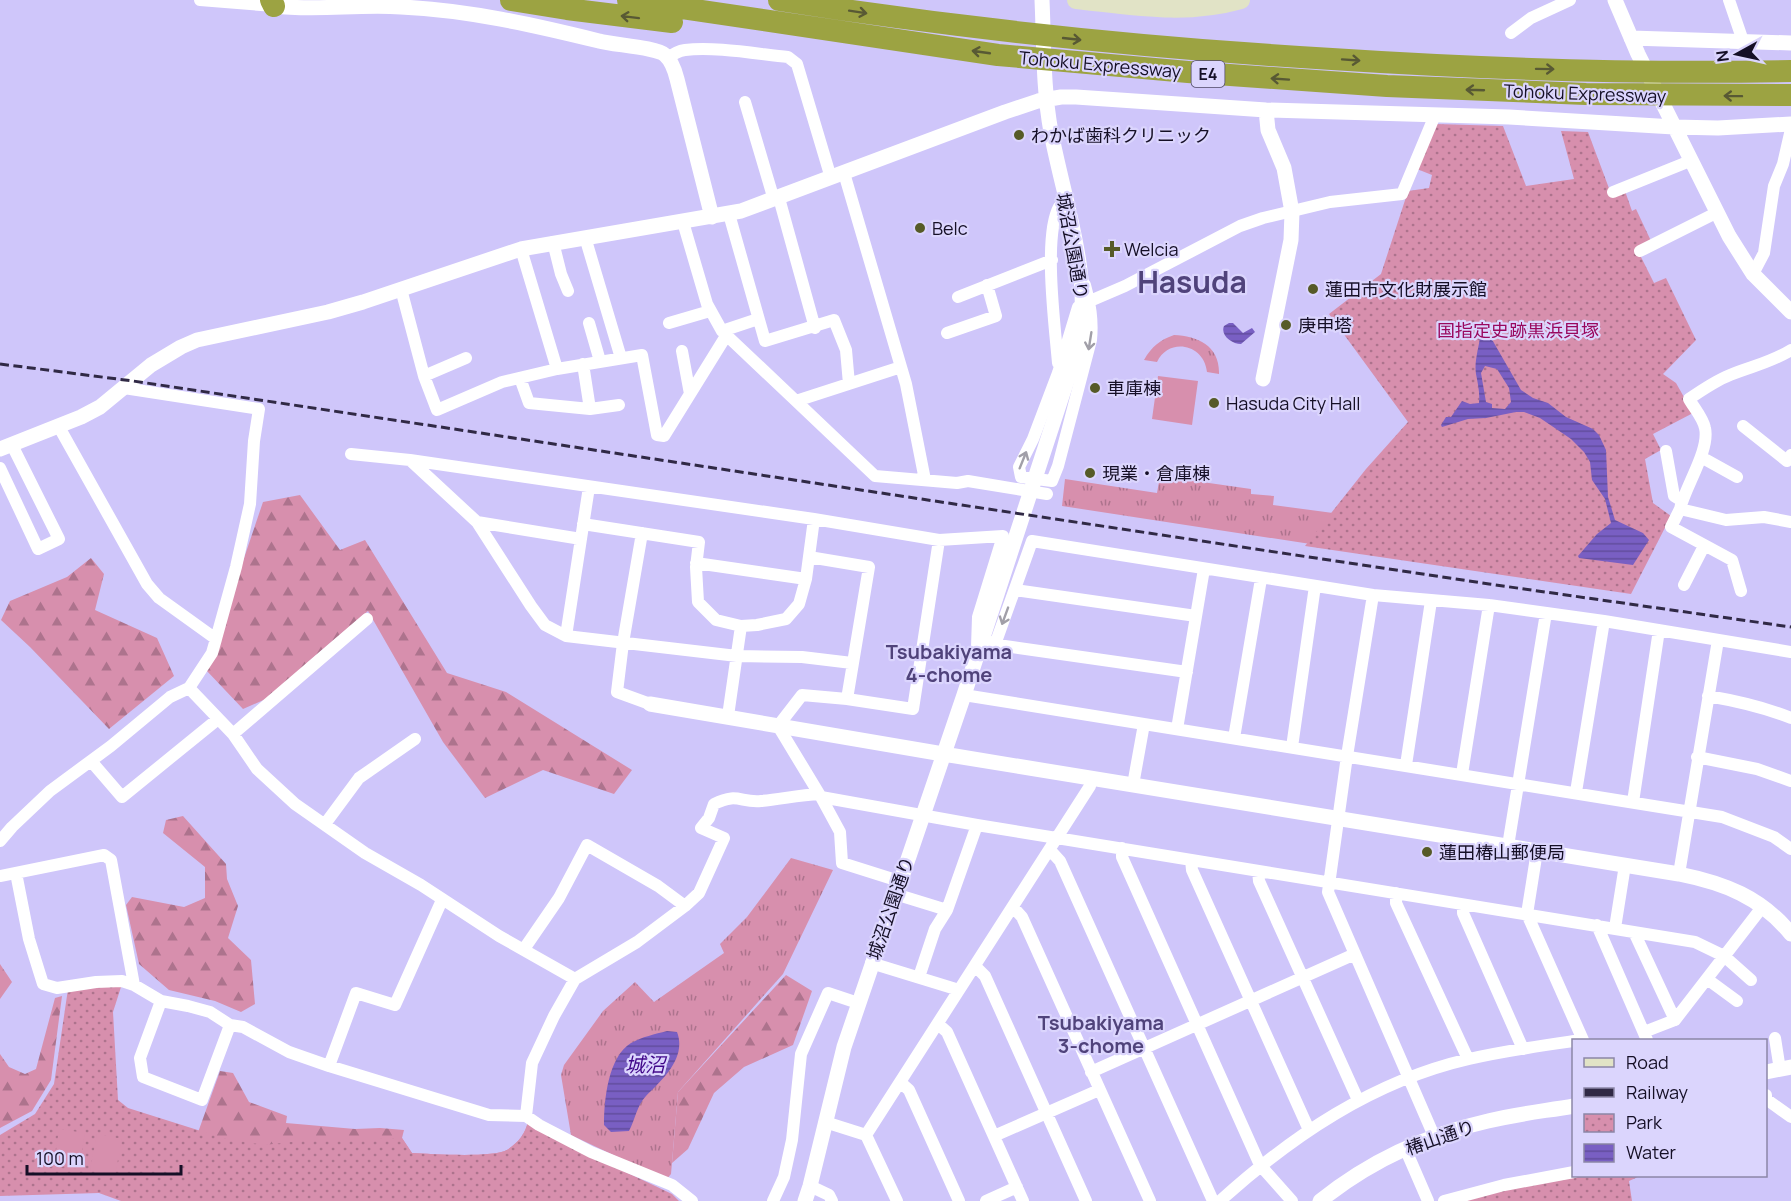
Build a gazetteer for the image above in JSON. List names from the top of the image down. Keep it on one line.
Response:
{"streets":{"highway":["Tohoku Expressway","E4"],"street":["城沼公園通り","椿山通り"]},"districts":["Hasuda","Tsubakiyama 4-chome","Tsubakiyama 3-chome"],"water":["城沼"],"parks":["国指定史跡黒浜貝塚"],"places":{"other":["わかば歯科クリニック","Belc","蓮田市文化財展示館","庚申塔","車庫棟","Hasuda City Hall","現業・倉庫棟","蓮田椿山郵便局"],"health":["Welcia"]},"legend":["Road","Railway","Park","Water"],"scale_bar":"100 m","north":"left"}
